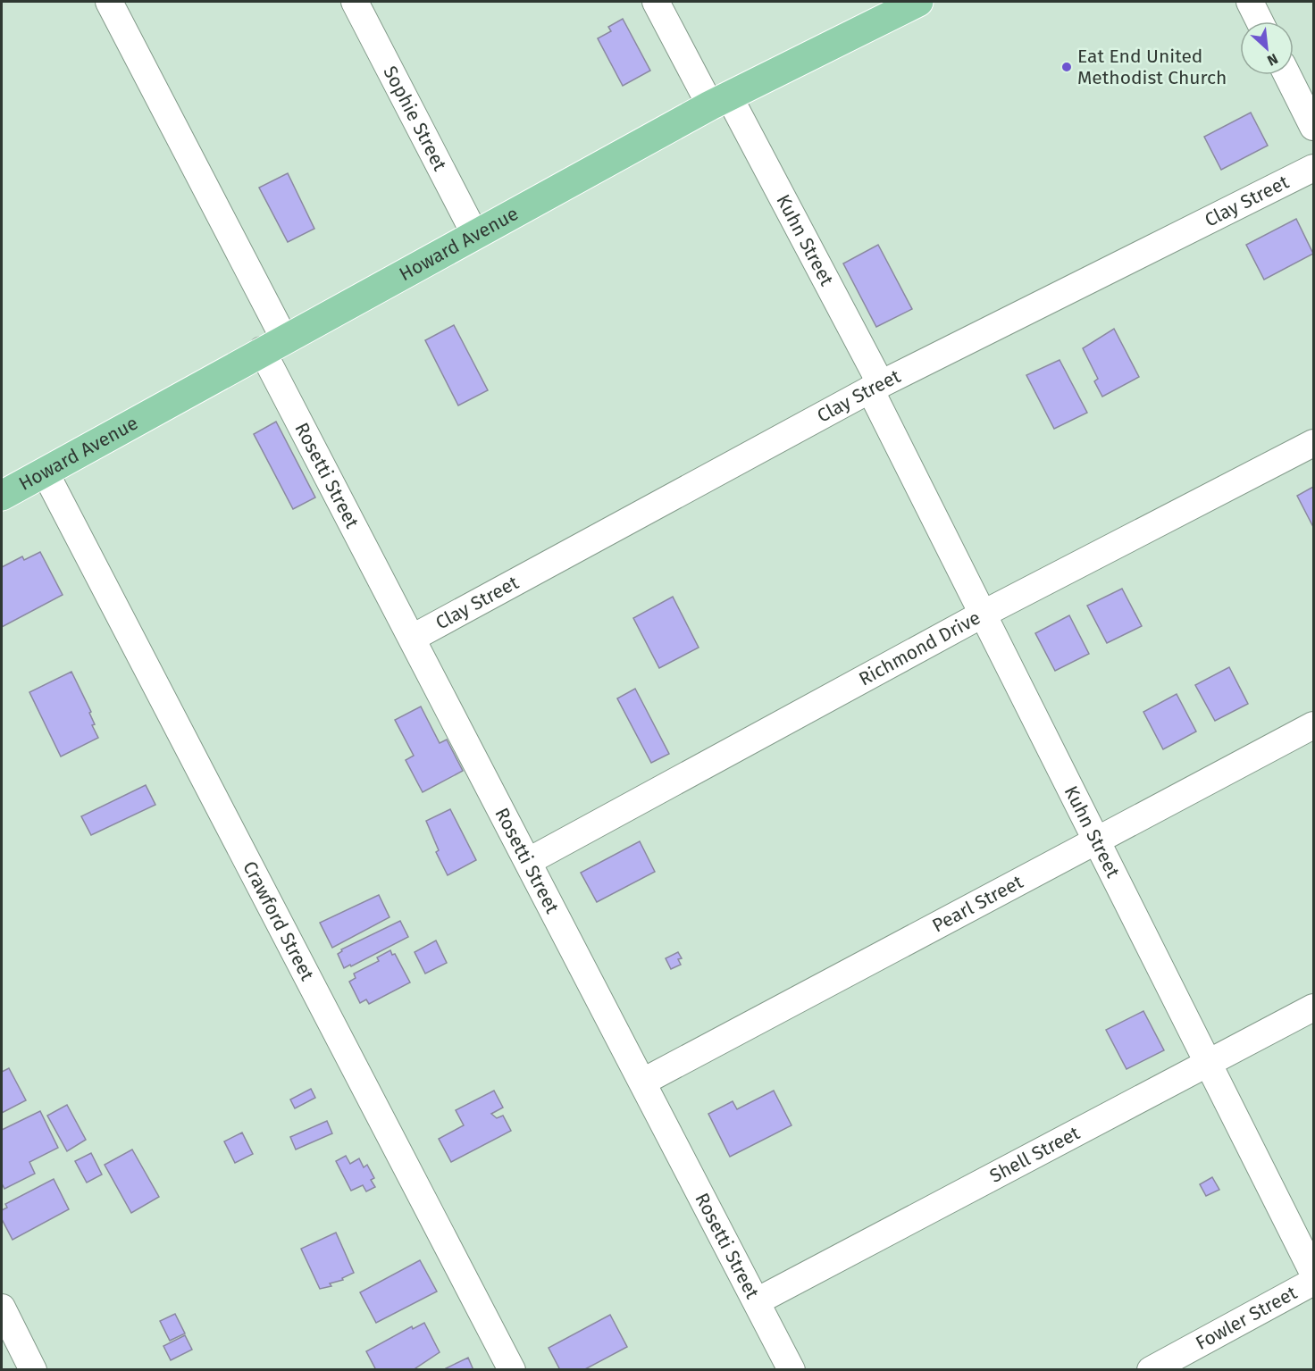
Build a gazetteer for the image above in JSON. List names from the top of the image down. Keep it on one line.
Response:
{"streets":{"main road":["Howard Avenue"],"street":["Sophie Street","Clay Street","Kuhn Street","Rosetti Street","Richmond Drive","Pearl Street","Crawford Street","Shell Street","Fowler Street"]},"crossings":[["Sophie Street","Howard Avenue"],["Clay Street","Kuhn Street"],["Clay Street","Rosetti Street"],["Kuhn Street","Howard Avenue"],["Kuhn Street","Richmond Drive"],["Kuhn Street","Pearl Street"],["Kuhn Street","Shell Street"],["Howard Avenue","Rosetti Street"],["Howard Avenue","Crawford Street"],["Rosetti Street","Richmond Drive"],["Rosetti Street","Pearl Street"],["Rosetti Street","Shell Street"]],"places":["Eat End United Methodist Church"],"north":"bottom right"}
